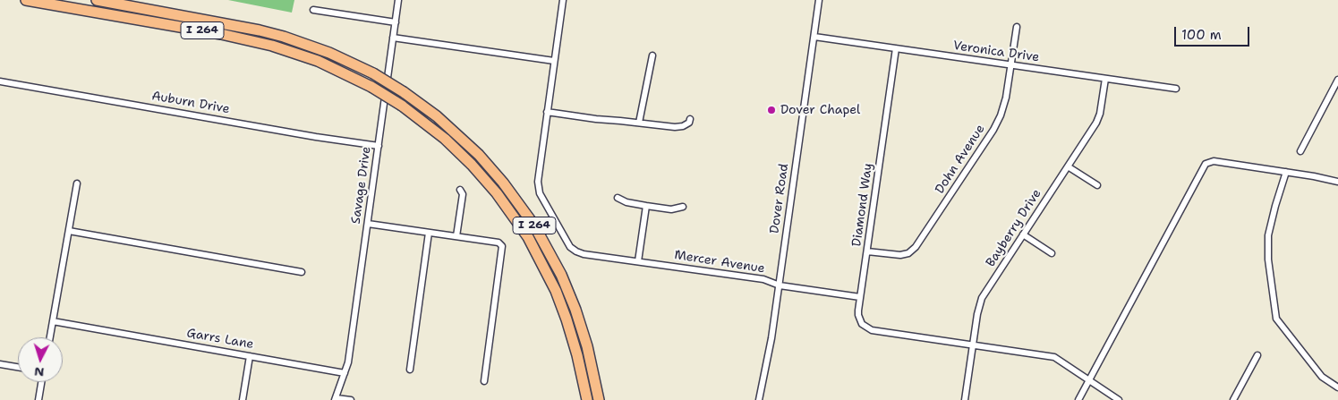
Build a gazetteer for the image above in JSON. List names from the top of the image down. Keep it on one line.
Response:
{"streets":{"highway":["I 264"],"street":["Veronica Drive","Auburn Drive","Dohn Avenue","Savage Drive","Dover Road","Diamond Way","Bayberry Drive","Mercer Avenue","Garrs Lane"]},"crossings":[["Veronica Drive","Dohn Avenue"],["Veronica Drive","Dover Road"],["Veronica Drive","Diamond Way"],["Veronica Drive","Bayberry Drive"],["Auburn Drive","Savage Drive"],["Dohn Avenue","Diamond Way"],["Savage Drive","Garrs Lane"],["Dover Road","Mercer Avenue"],["Diamond Way","Bayberry Drive"],["Diamond Way","Mercer Avenue"]],"places":["Dover Chapel"],"scale_bar":"100 m","north":"bottom"}
